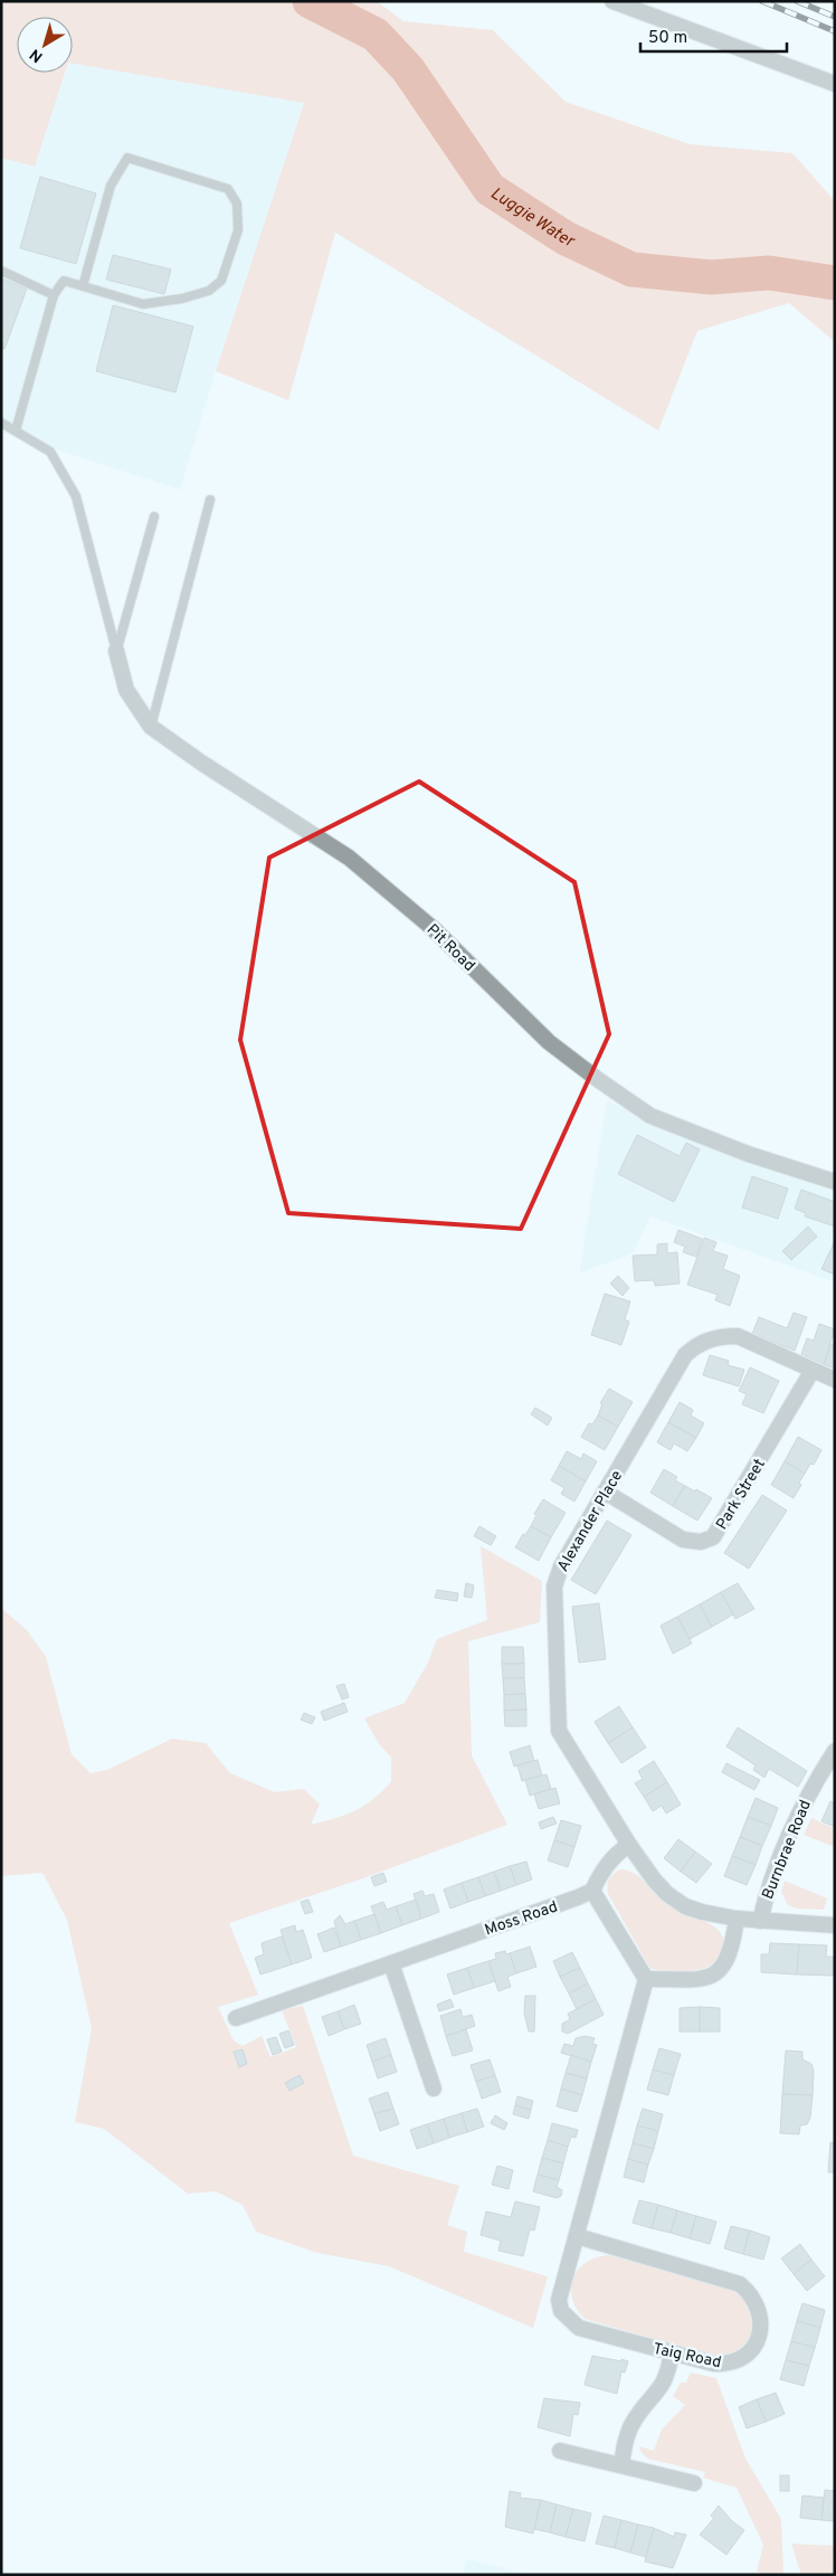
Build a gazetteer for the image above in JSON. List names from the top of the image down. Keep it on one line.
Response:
{"streets":{"street":["Pit Road","Park Street","Alexander Place","Burnbrae Road","Moss Road","Taig Road"]},"crossings":[["Park Street","Alexander Place"],["Alexander Place","Burnbrae Road"]],"water":["Luggie Water"],"scale_bar":"50 m","north":"bottom left"}
